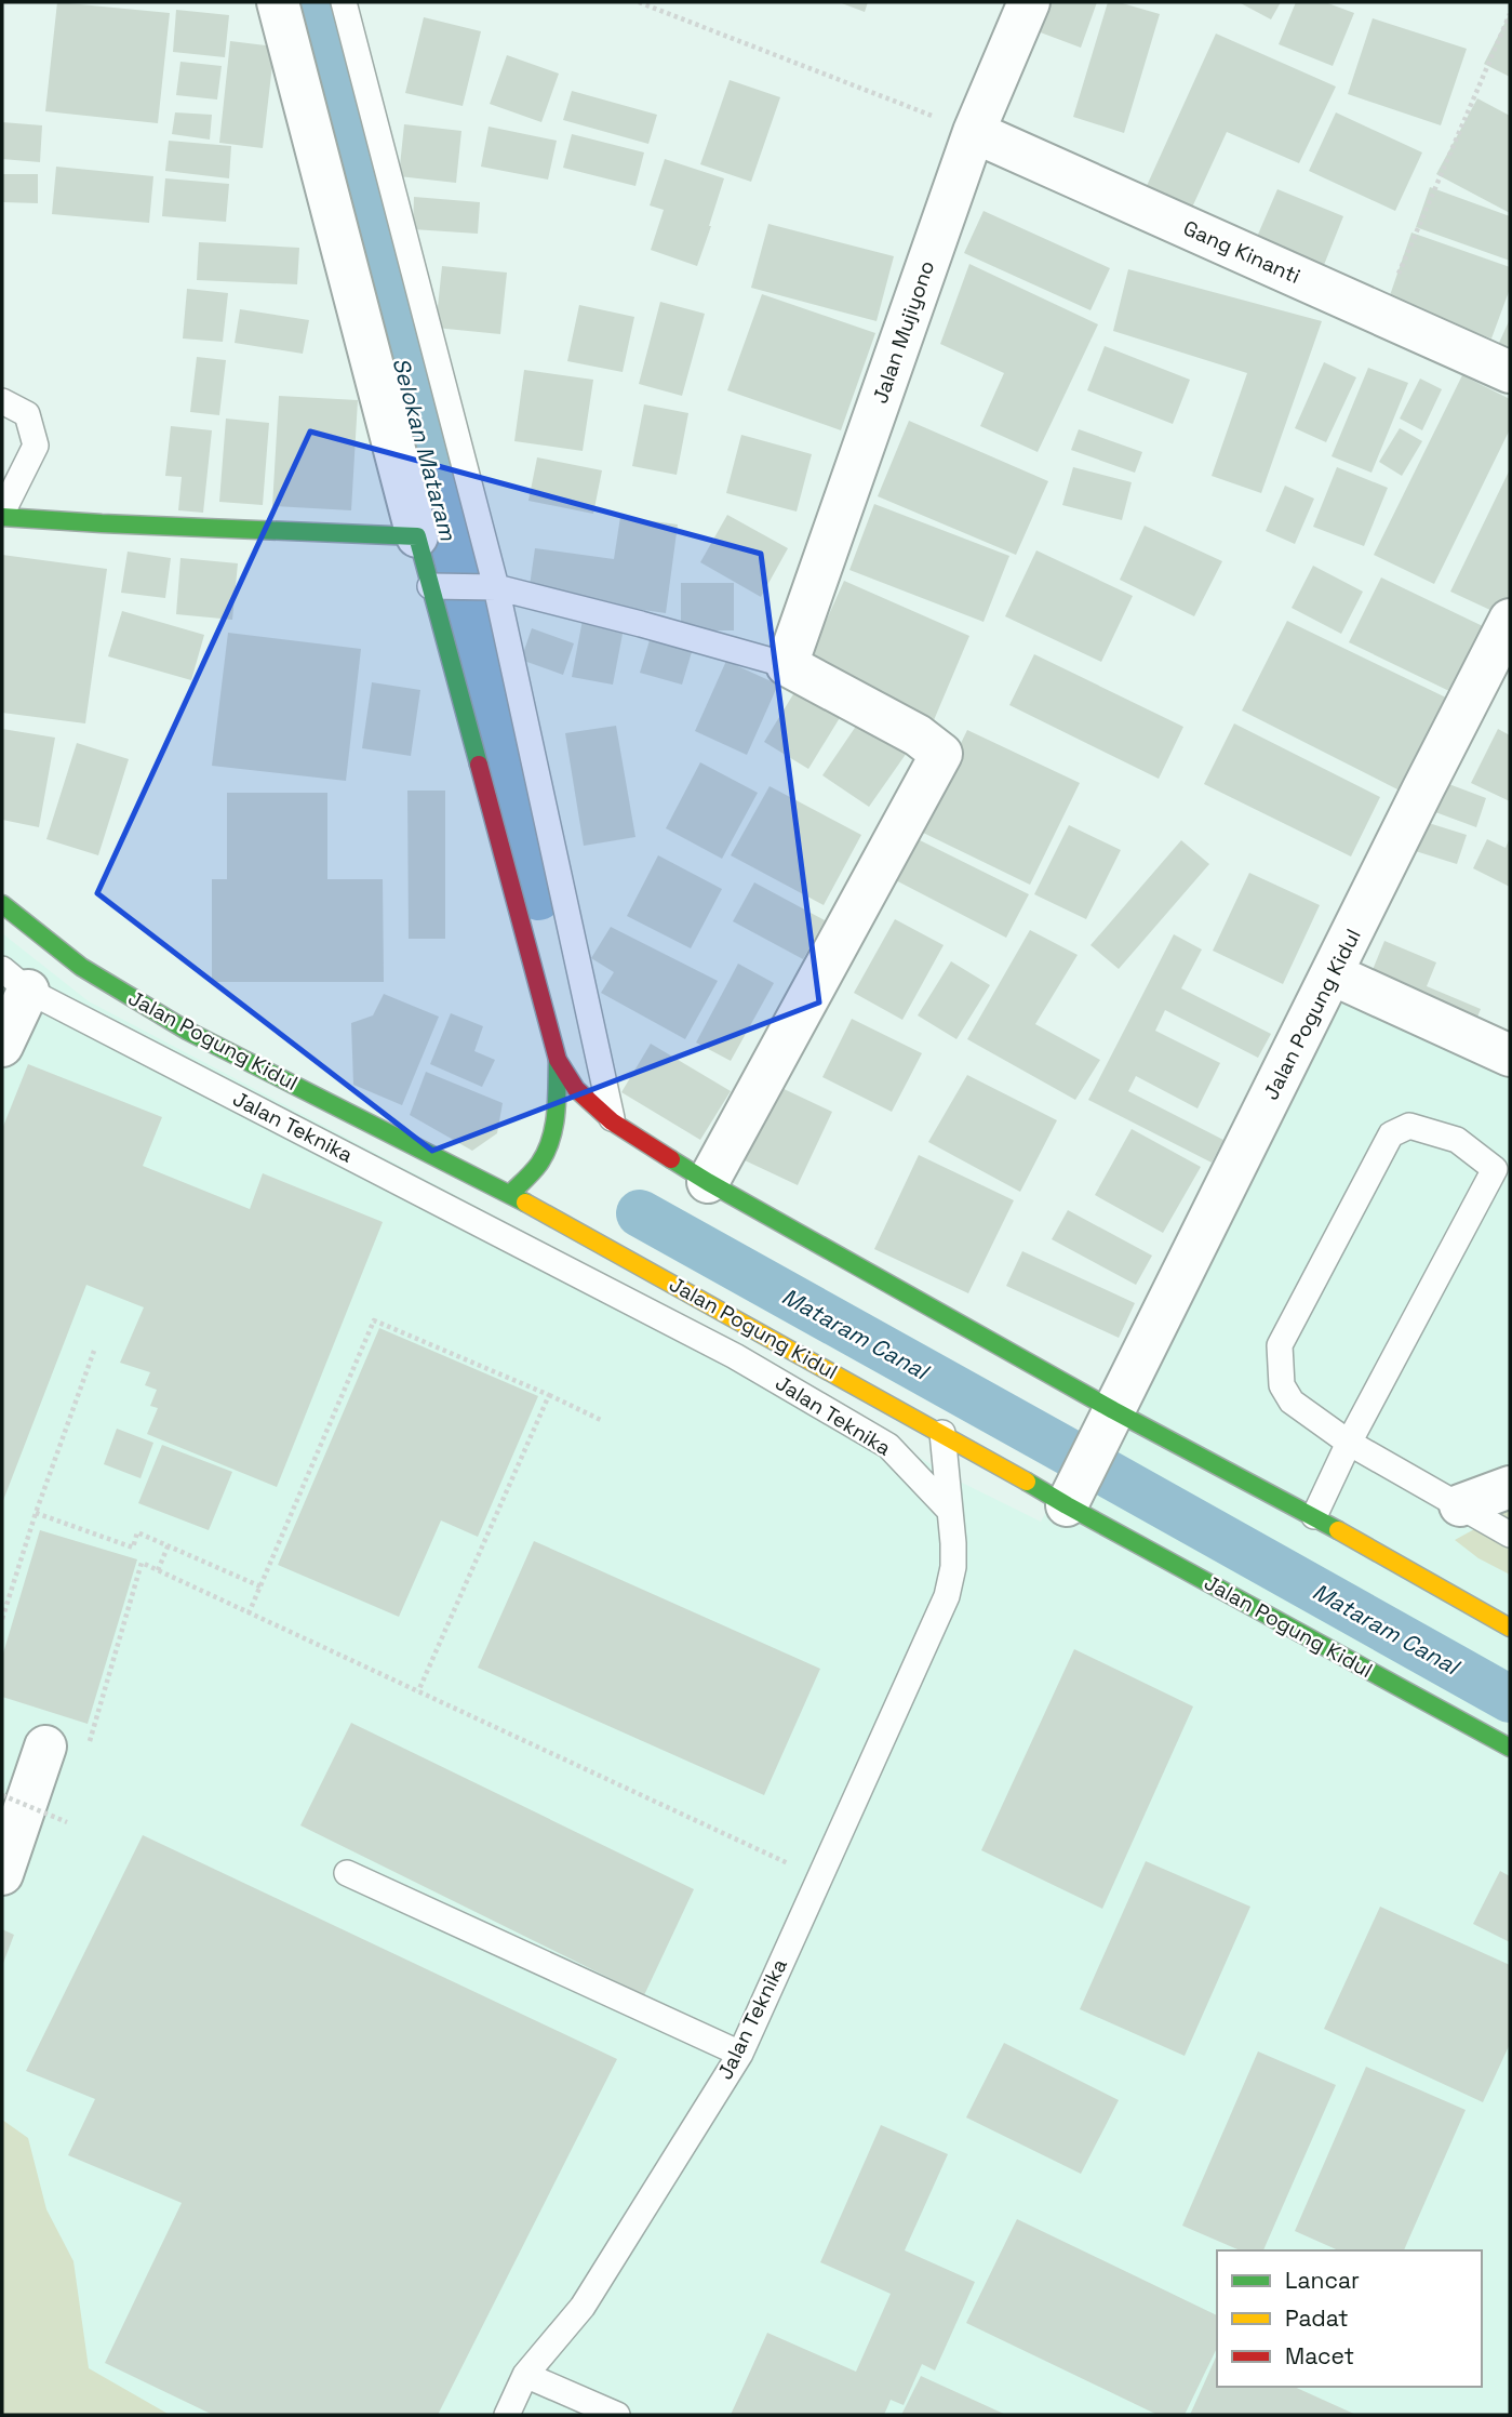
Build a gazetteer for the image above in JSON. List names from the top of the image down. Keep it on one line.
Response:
{"streets":{"main road":["Jalan Pogung Kidul"],"street":["Gang Kinanti","Jalan Mujiyono"],"lane":["Jalan Teknika"]},"crossings":[["Gang Kinanti","Jalan Mujiyono"]],"water":["Selokan Mataram","Mataram Canal"],"legend":["Lancar","Padat","Macet"]}
